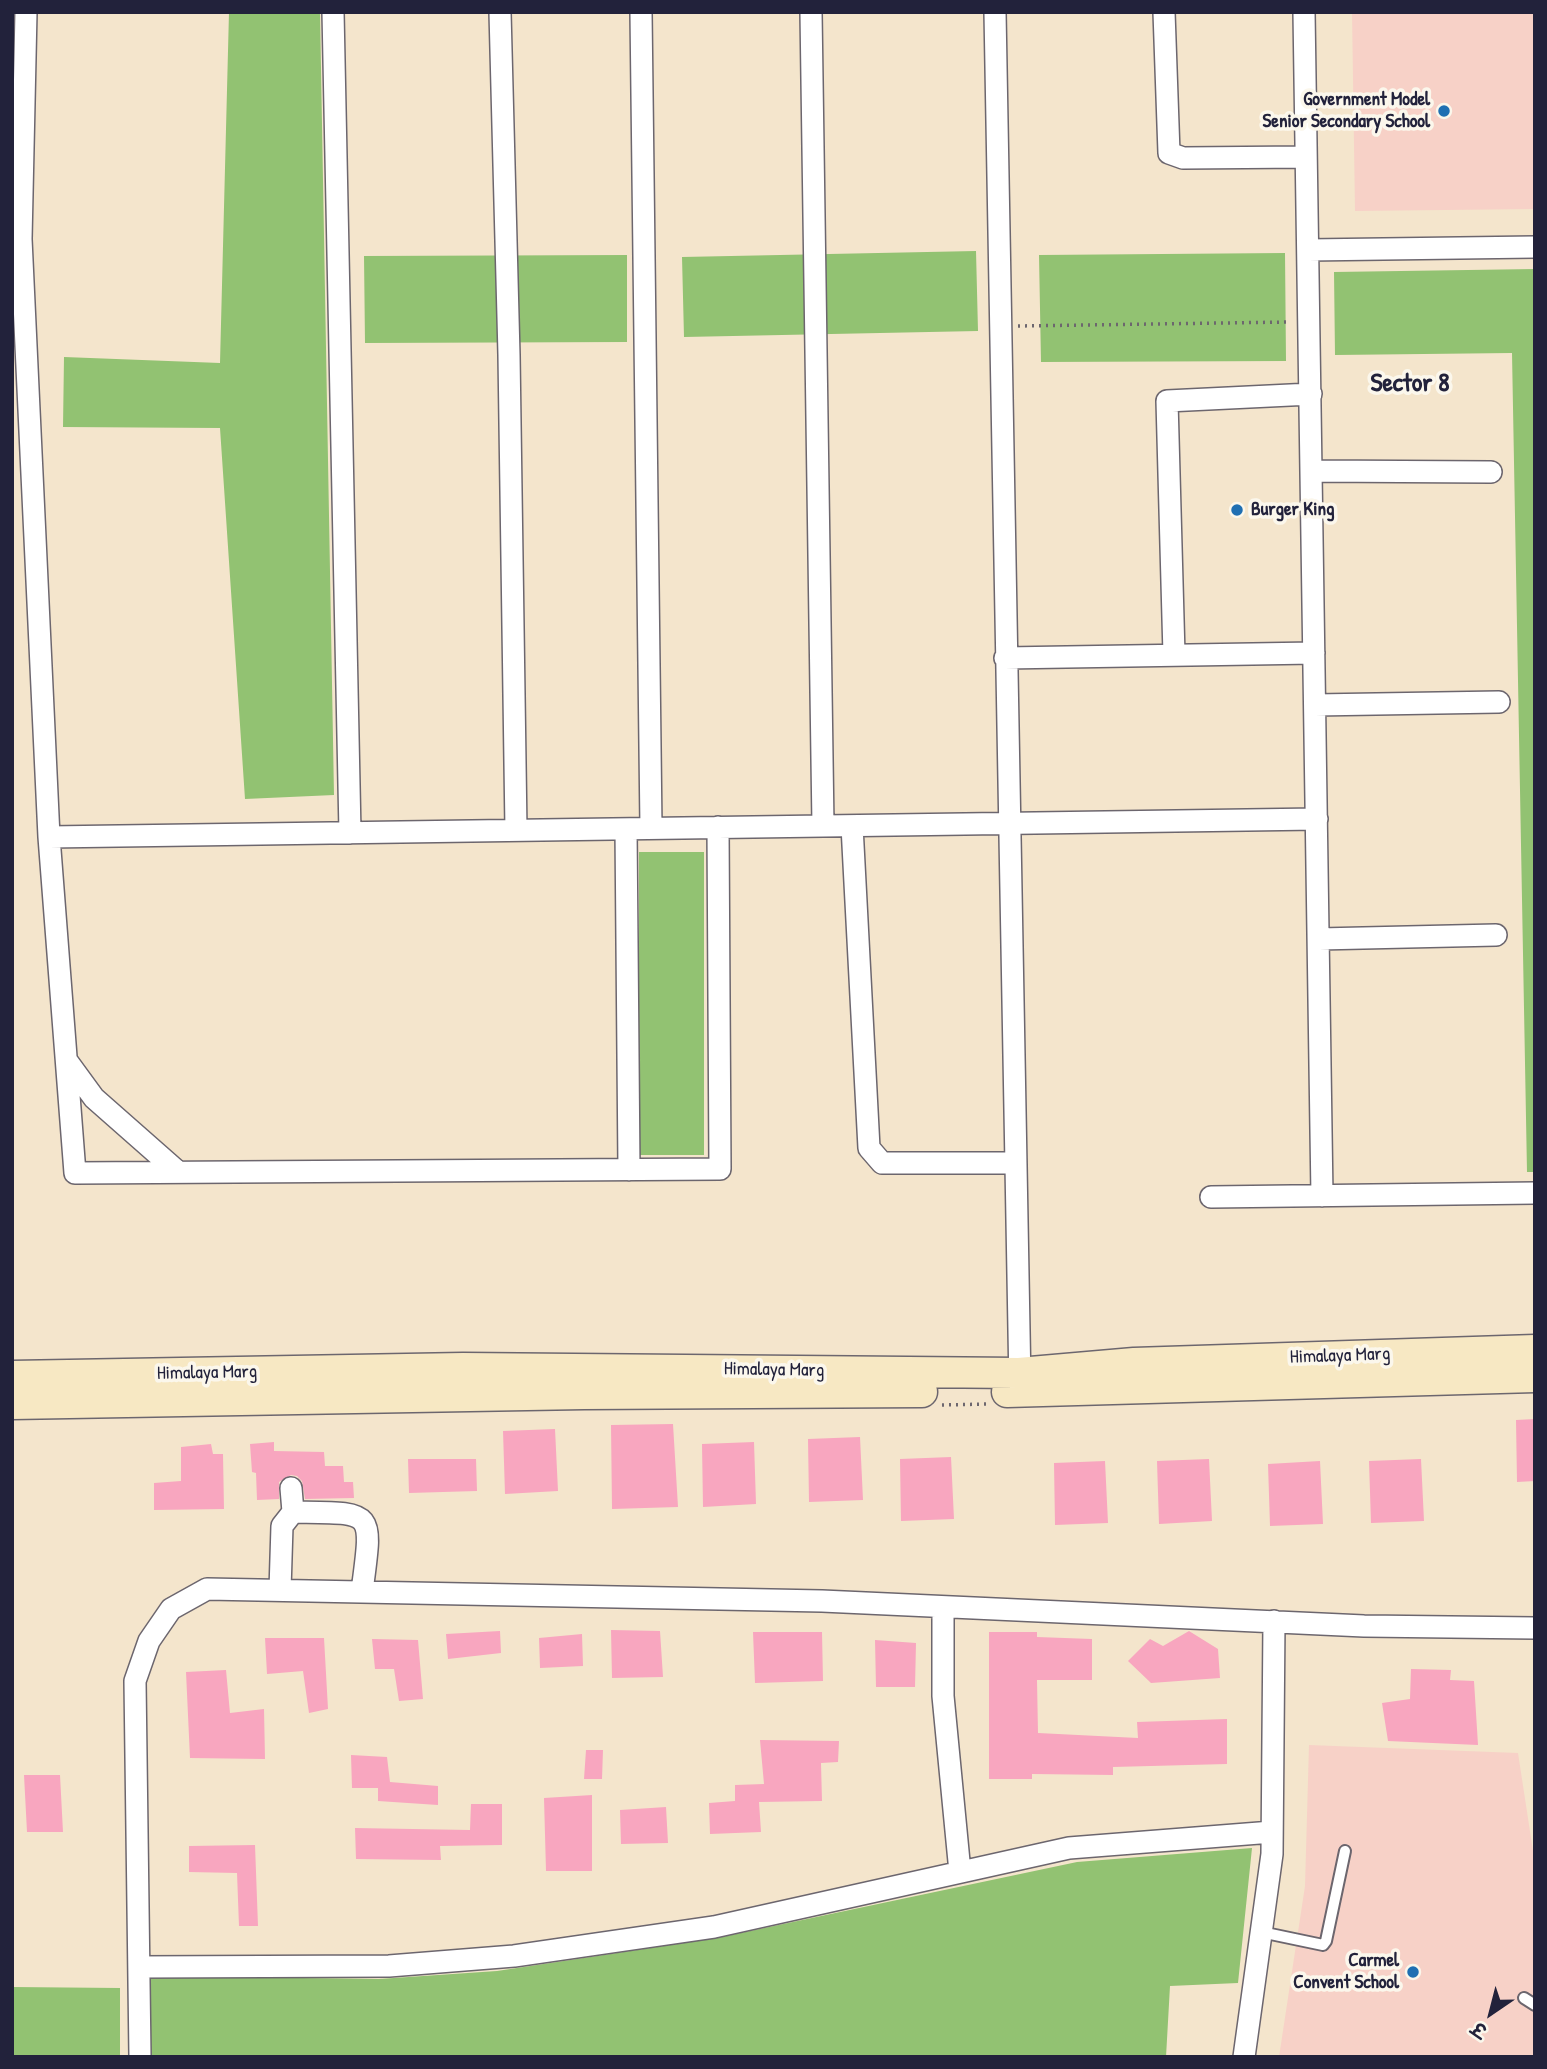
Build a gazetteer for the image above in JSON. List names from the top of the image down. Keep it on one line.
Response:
{"streets":{"main road":["Himalaya Marg"]},"districts":["Sector 8"],"places":["Government Model Senior Secondary School","Burger King","Carmel Convent School"],"north":"bottom left"}
